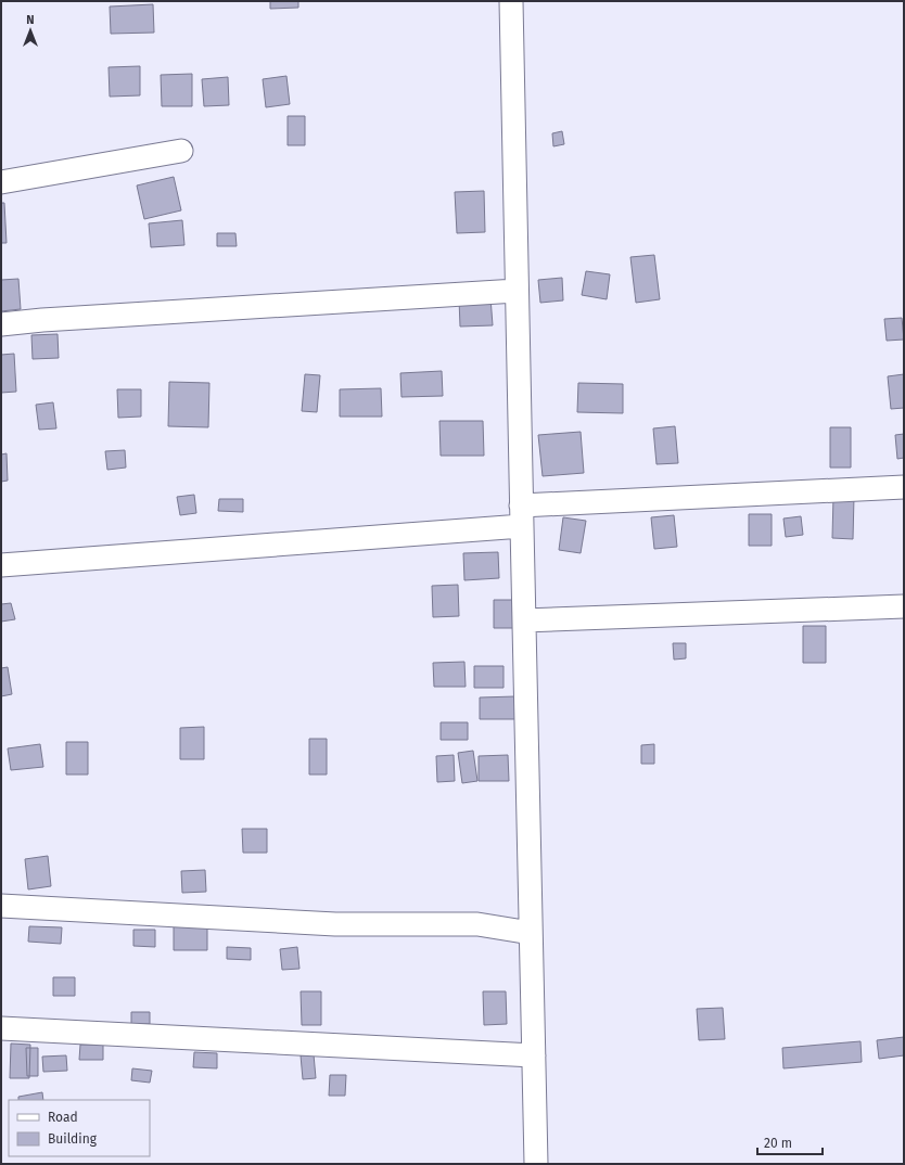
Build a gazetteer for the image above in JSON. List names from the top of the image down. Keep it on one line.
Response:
{"legend":["Road","Building"],"scale_bar":"20 m","north":"top"}
